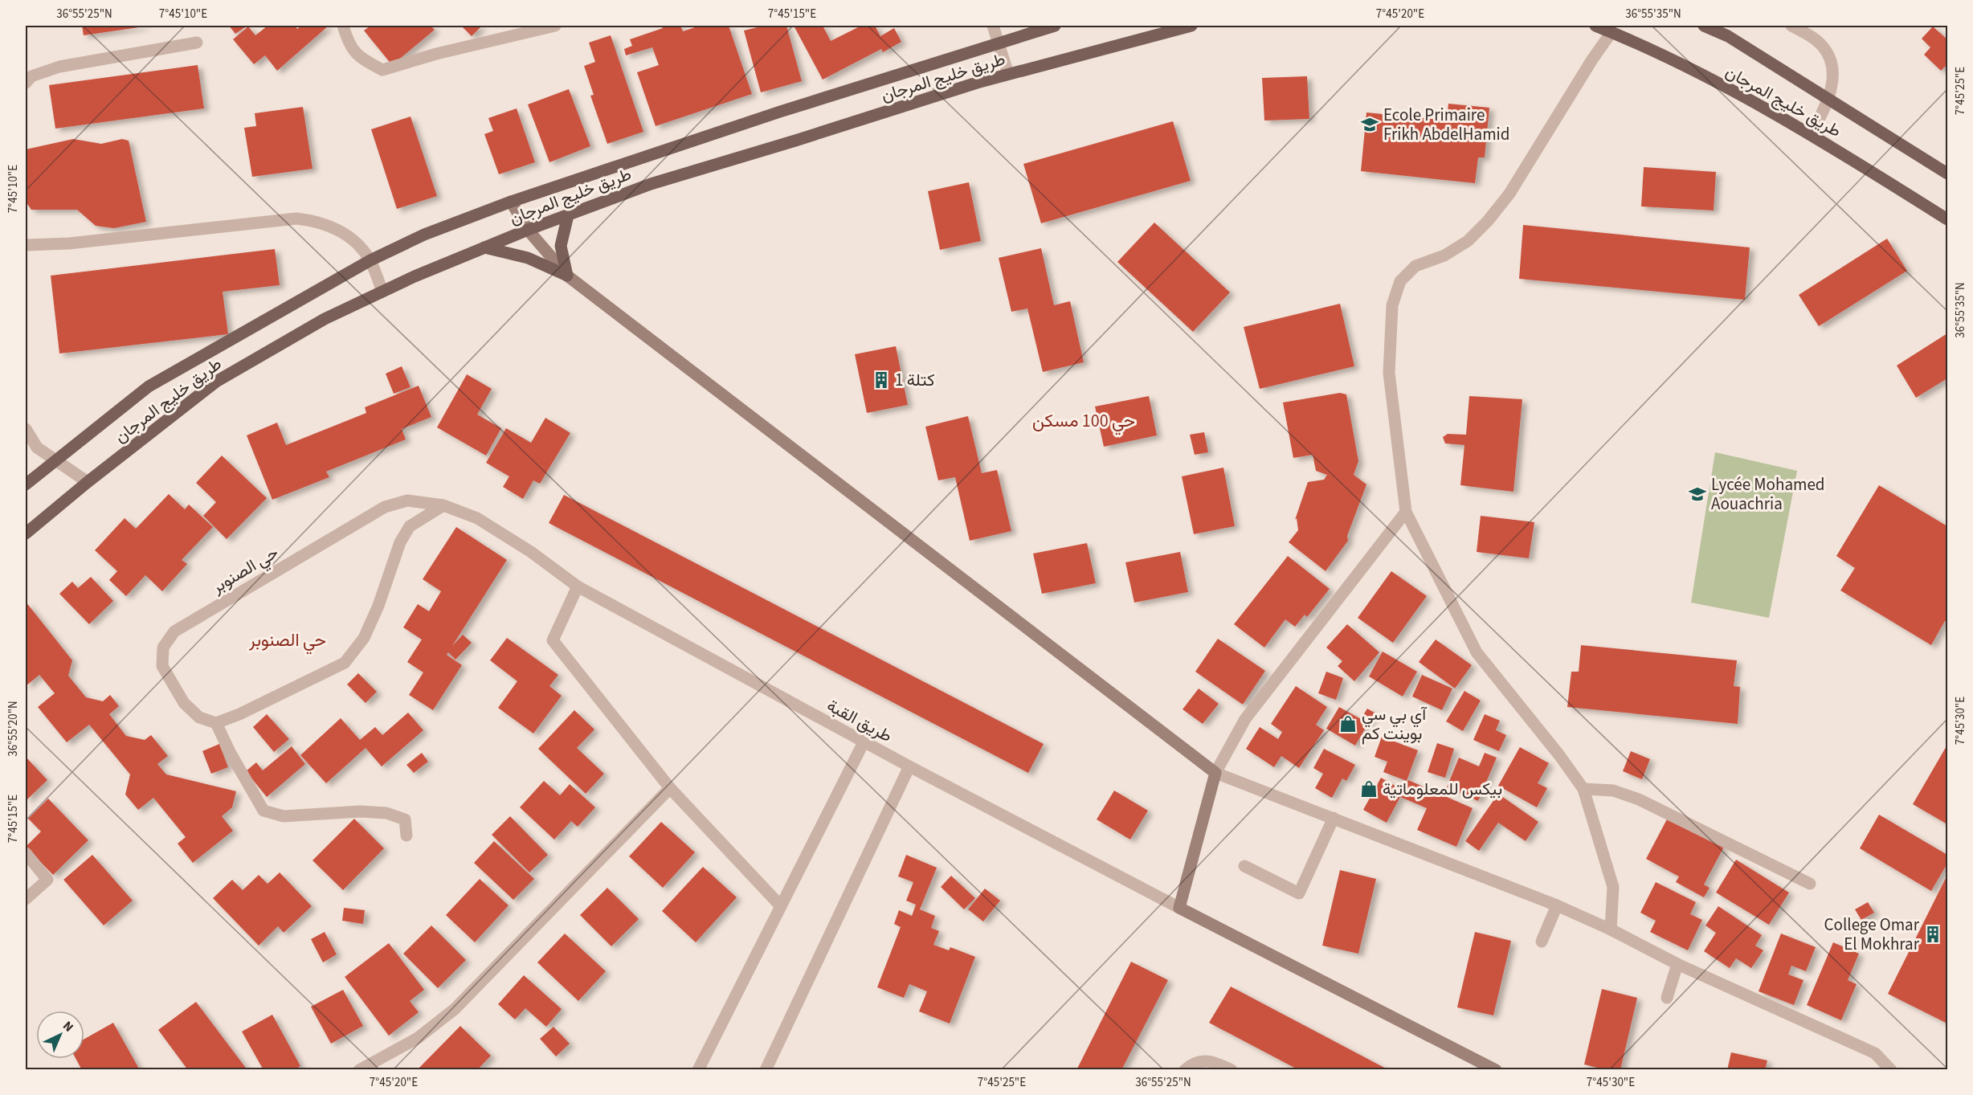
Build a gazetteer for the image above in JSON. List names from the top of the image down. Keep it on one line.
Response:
{"streets":{"main road":["طريق خليج المرجان"],"street":["حي الصنوبر","طريق القبة"]},"crossings":[["حي الصنوبر","طريق القبة"]],"districts":["حي 100 مسكن","حي الصنوبر"],"places":{"school or university":["Ecole Primaire Frikh AbdelHamid","Lycée Mohamed Aouachria"],"building":["كتلة 1","College Omar El Mokhrar"],"shop":["آي بي سي بوينت كم","بيكس للمعلوماتية"]},"north":"top right","coordinates":["36°55'25\"N","7°45'10\"E","7°45'15\"E","7°45'20\"E","36°55'35\"N","7°45'25\"E","7°45'30\"E","36°55'20\"N"]}
